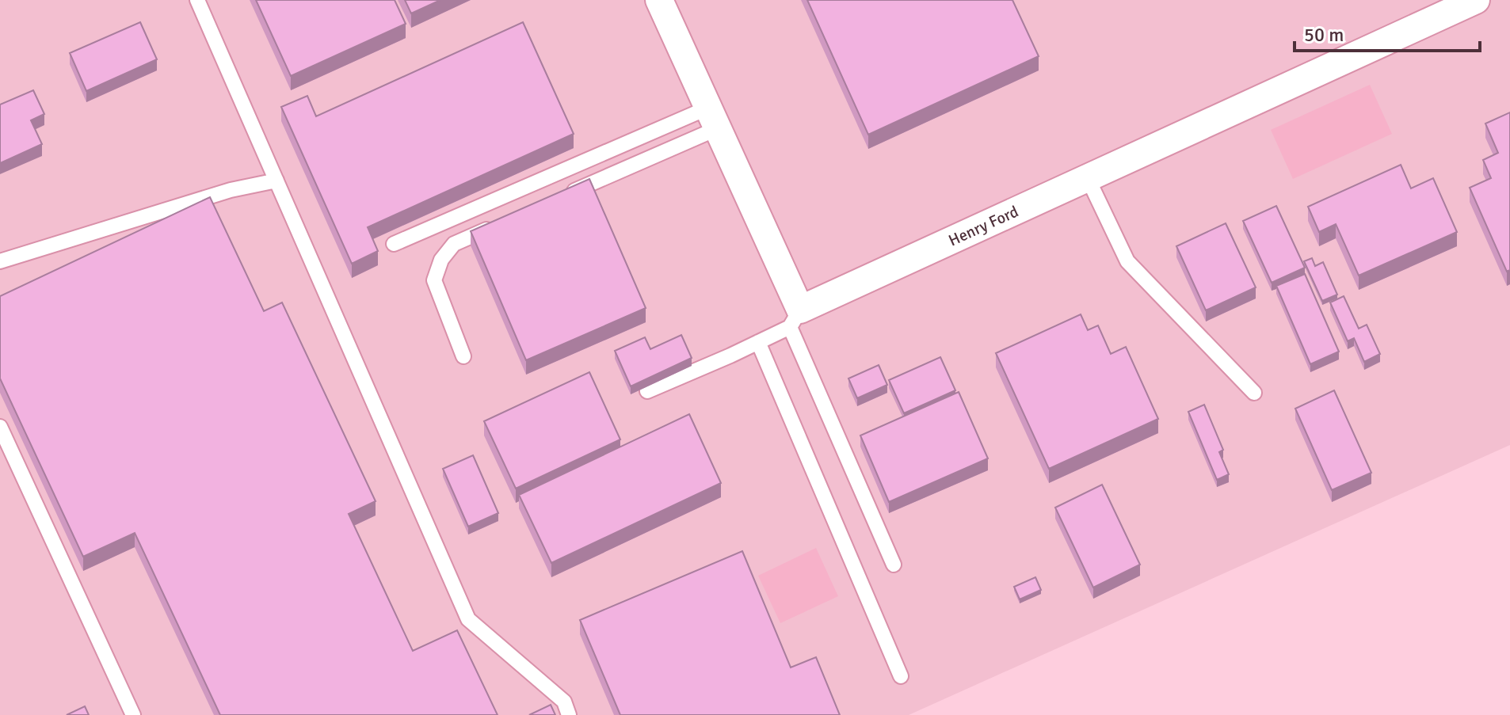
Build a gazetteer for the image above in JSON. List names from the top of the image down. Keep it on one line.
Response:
{"streets":{"street":["Henry Ford"]},"scale_bar":"50 m"}
